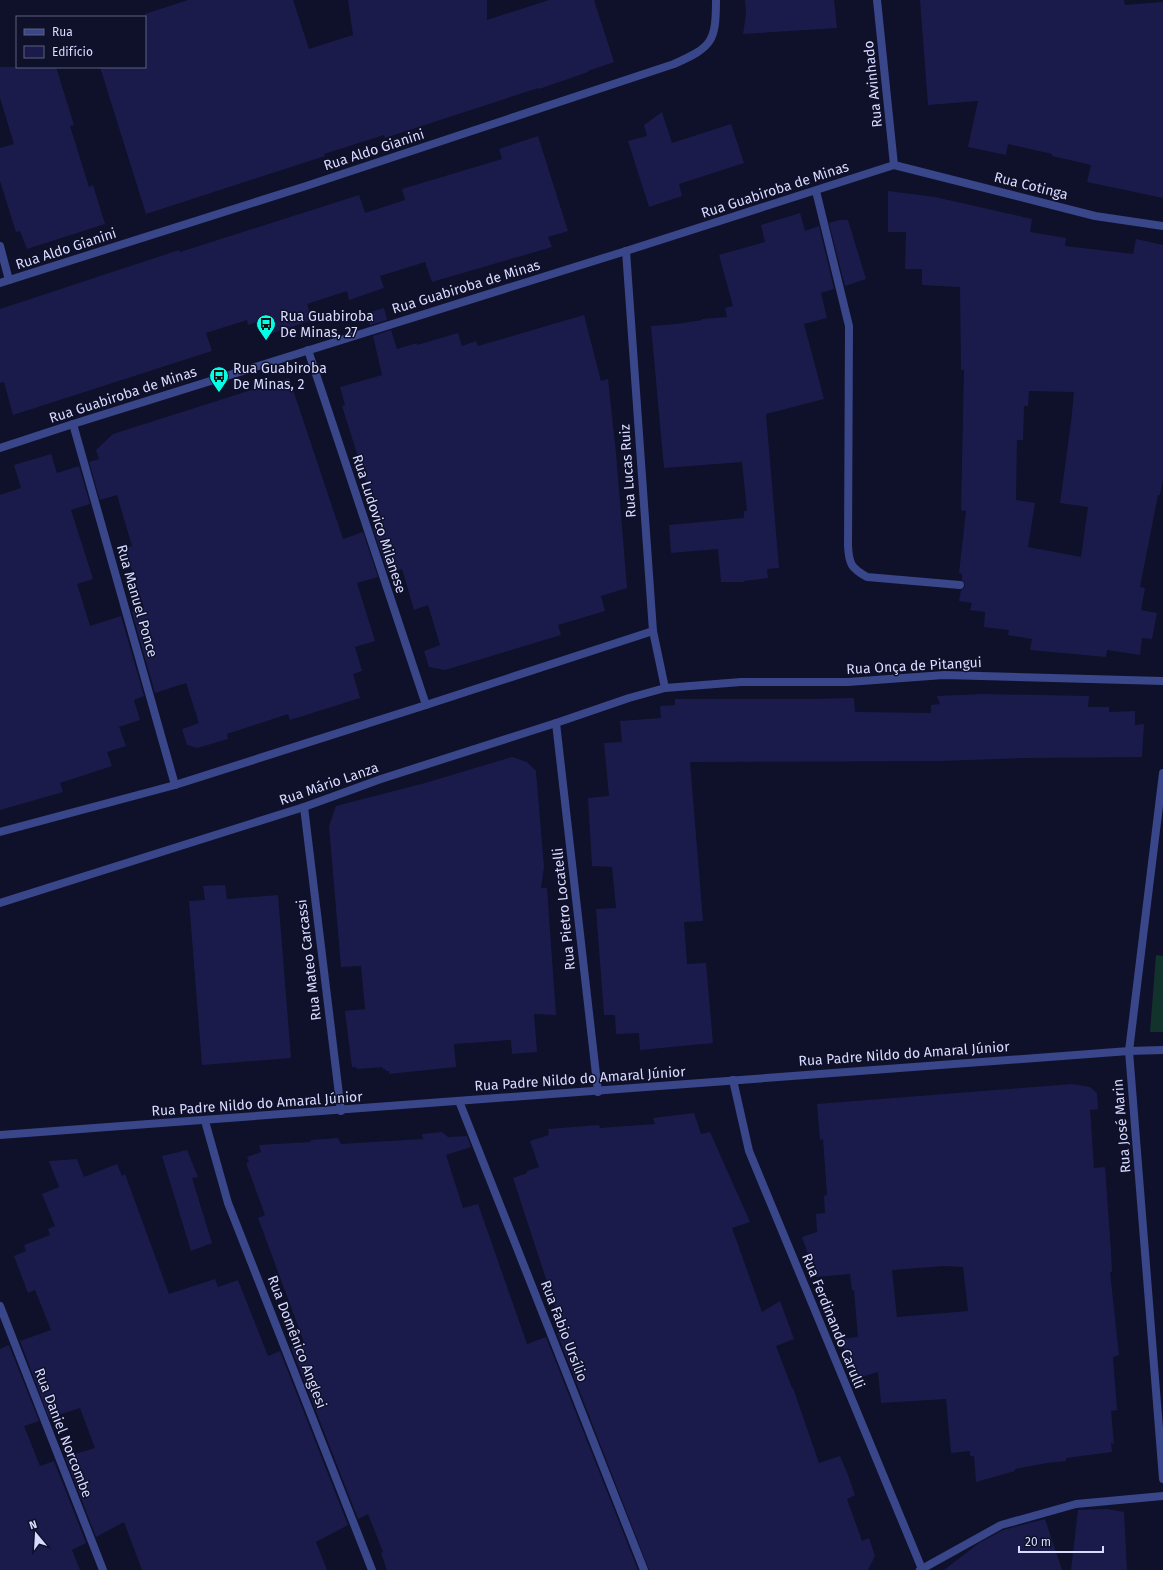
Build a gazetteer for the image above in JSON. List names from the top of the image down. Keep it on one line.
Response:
{"streets":{"street":["Rua Avinhado","Rua Aldo Gianini","Rua Cotinga","Rua Guabiroba de Minas","Rua Lucas Ruiz","Rua Ludovico Milanese","Rua Manuel Ponce","Rua Onça de Pitangui","Rua Mário Lanza","Rua Pietro Locatelli","Rua Mateo Carcassi","Rua Padre Nildo do Amaral Júnior","Rua José Marin","Rua Ferdinando Carulli","Rua Fabio Ursílio","Rua Domênico Anglesi","Rua Daniel Norcombe"]},"crossings":[["Rua Avinhado","Rua Cotinga"],["Rua Avinhado","Rua Guabiroba de Minas"],["Rua Cotinga","Rua Guabiroba de Minas"],["Rua Guabiroba de Minas","Rua Lucas Ruiz"],["Rua Guabiroba de Minas","Rua Ludovico Milanese"],["Rua Guabiroba de Minas","Rua Manuel Ponce"],["Rua Lucas Ruiz","Rua Onça de Pitangui"],["Rua Lucas Ruiz","Rua Mário Lanza"],["Rua Onça de Pitangui","Rua Mário Lanza"],["Rua Mário Lanza","Rua Pietro Locatelli"],["Rua Mário Lanza","Rua Mateo Carcassi"],["Rua Pietro Locatelli","Rua Padre Nildo do Amaral Júnior"],["Rua Mateo Carcassi","Rua Padre Nildo do Amaral Júnior"],["Rua Padre Nildo do Amaral Júnior","Rua José Marin"],["Rua Padre Nildo do Amaral Júnior","Rua Ferdinando Carulli"],["Rua Padre Nildo do Amaral Júnior","Rua Fabio Ursílio"],["Rua Padre Nildo do Amaral Júnior","Rua Domênico Anglesi"]],"places":{"bus stop":["Rua Guabiroba De Minas, 27","Rua Guabiroba De Minas, 2"]},"legend":["Rua","Edifício"],"scale_bar":"20 m","north":"top"}
